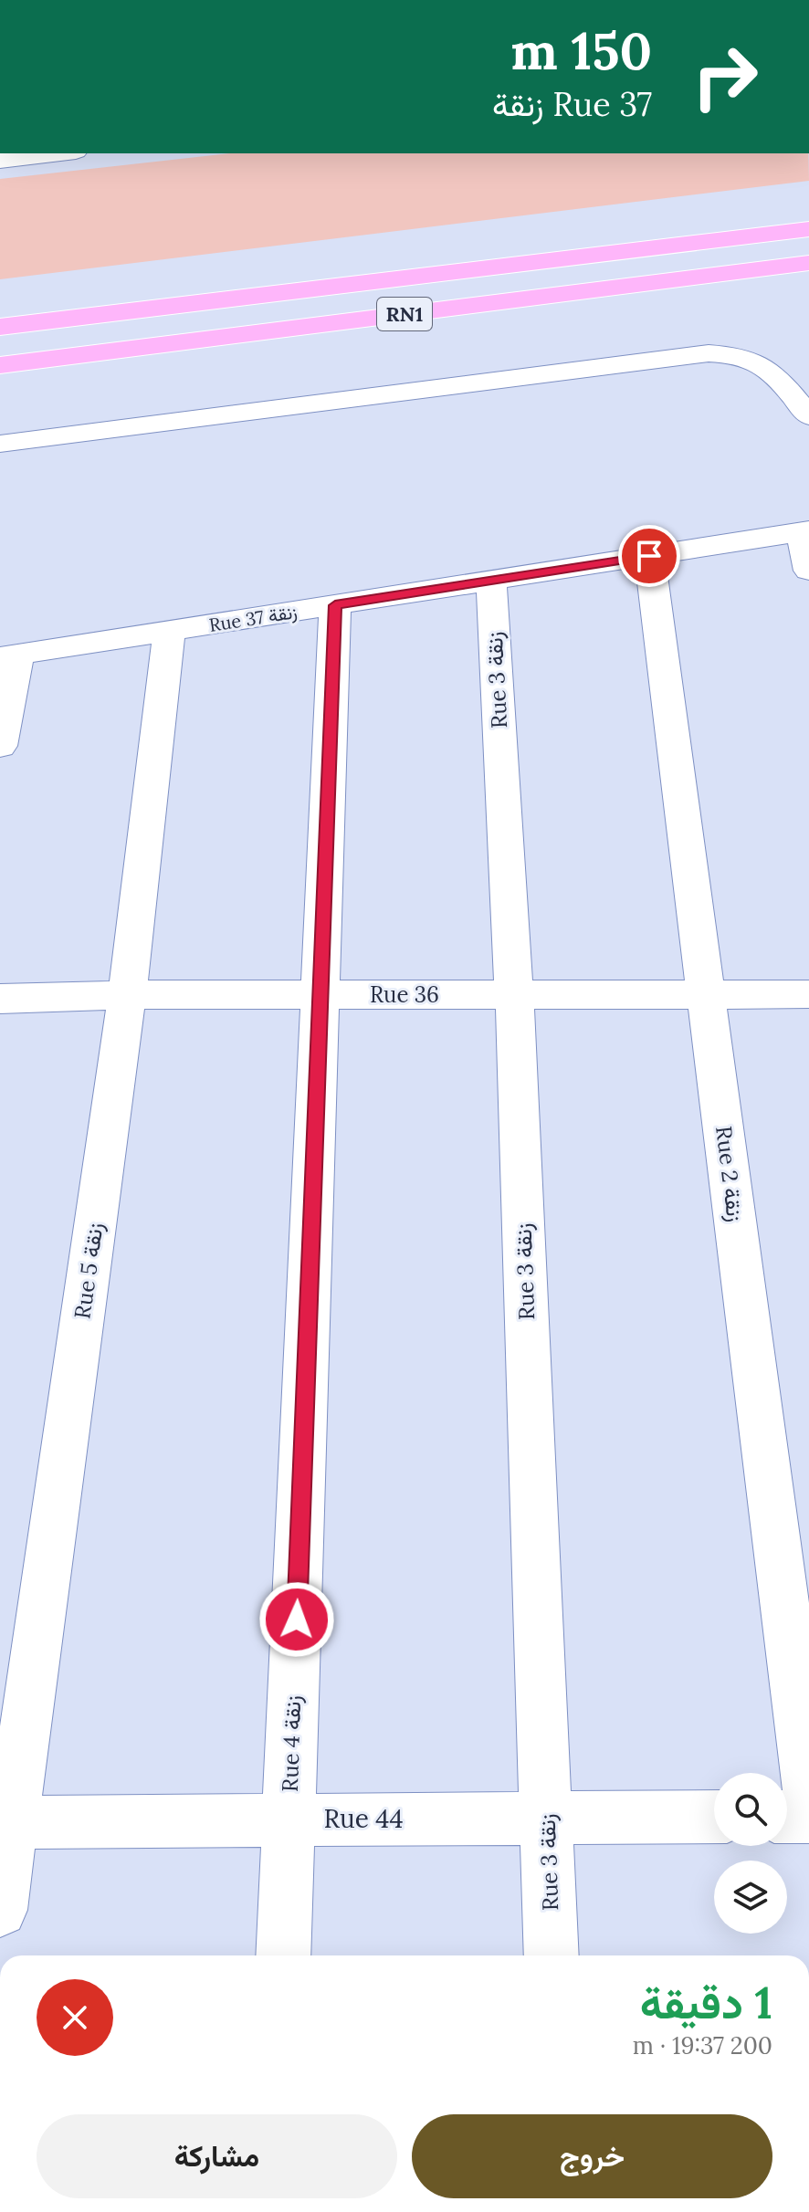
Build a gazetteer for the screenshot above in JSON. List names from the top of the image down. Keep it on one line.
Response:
{"streets":{"highway":["RN1"],"street":["Rue 37 زنقة","Rue 3 زنقة","Rue 36","Rue 2 زنقة","Rue 5 زنقة","Rue 4 زنقة","Rue 44"]},"crossings":[["Rue 37 زنقة","Rue 3 زنقة"],["Rue 37 زنقة","Rue 2 زنقة"],["Rue 37 زنقة","Rue 5 زنقة"],["Rue 37 زنقة","Rue 4 زنقة"],["Rue 3 زنقة","Rue 36"],["Rue 3 زنقة","Rue 44"],["Rue 36","Rue 2 زنقة"],["Rue 36","Rue 5 زنقة"],["Rue 36","Rue 4 زنقة"],["Rue 5 زنقة","Rue 44"],["Rue 4 زنقة","Rue 44"]],"page":{"turn":["150 m","Rue 37 زنقة"],"heading":["1 دقيقة","200 m · 19:37"],"buttons":["خروج","مشاركة"]}}
